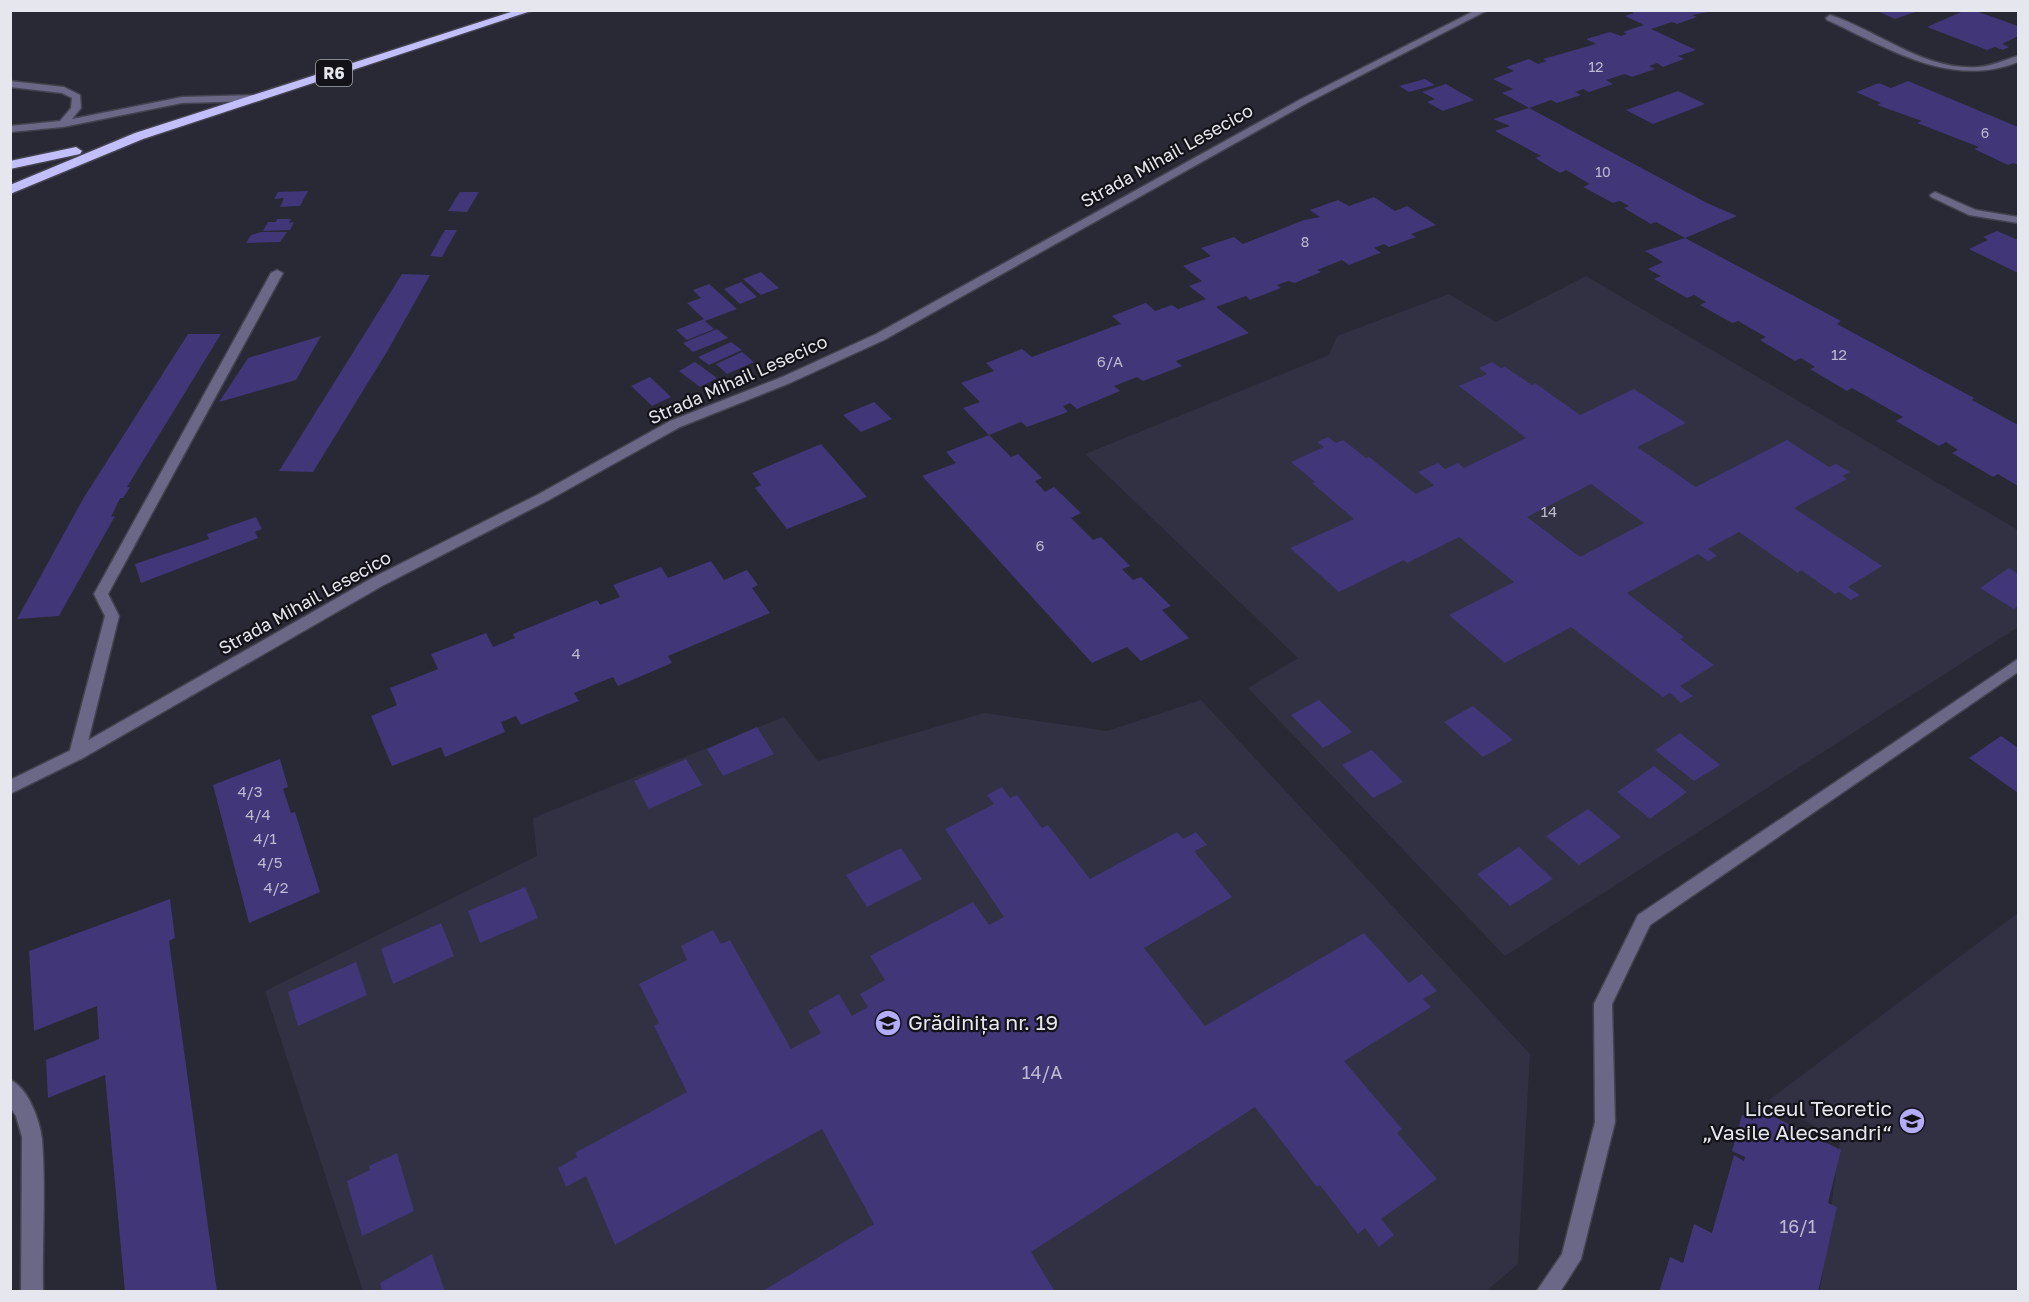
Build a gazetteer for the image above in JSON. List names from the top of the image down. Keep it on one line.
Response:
{"streets":{"highway":["R6"],"street":["Strada Mihail Lesecico"]},"places":{"school or university":["Grădinița nr. 19","Liceul Teoretic „Vasile Alecsandri“"]},"house_numbers":["12","6","10","8","12","6/A","14","6","4","4/3","4/4","4/1","4/5","4/2","14/A","16/1"]}
